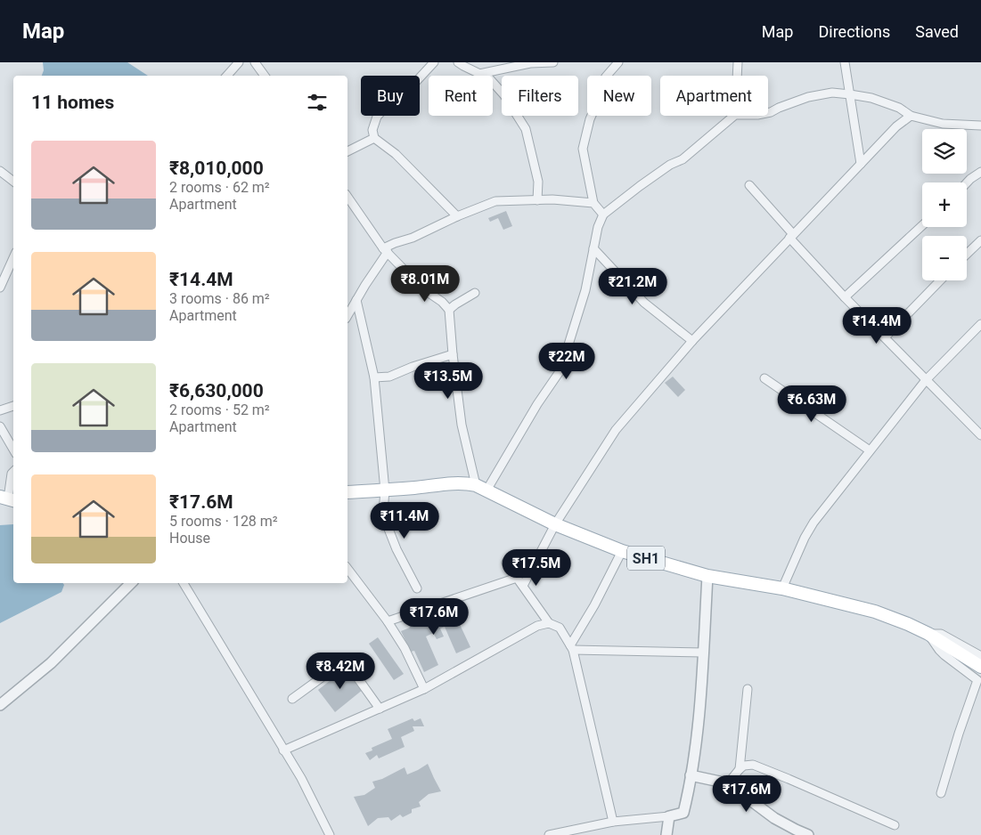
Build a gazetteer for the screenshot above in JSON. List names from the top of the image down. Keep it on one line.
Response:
{"streets":{"main road":["SH1"]},"page":{"header":"Map","nav":["Map","Directions","Saved"],"chip":["Buy","Rent","Filters","New","Apartment"],"heading":"11 homes","map_buttons":["+","−"],"list":[{"name":"₹8,010,000","note":"2 rooms · 62 m² · Apartment"},{"name":"₹14.4M","note":"3 rooms · 86 m² · Apartment"},{"name":"₹6,630,000","note":"2 rooms · 52 m² · Apartment"},{"name":"₹17.6M","note":"5 rooms · 128 m² · House"}],"price":["₹8.01M","₹21.2M","₹14.4M","₹22M","₹13.5M","₹6.63M","₹11.4M","₹17.5M","₹17.6M","₹8.42M","₹17.6M"]}}
